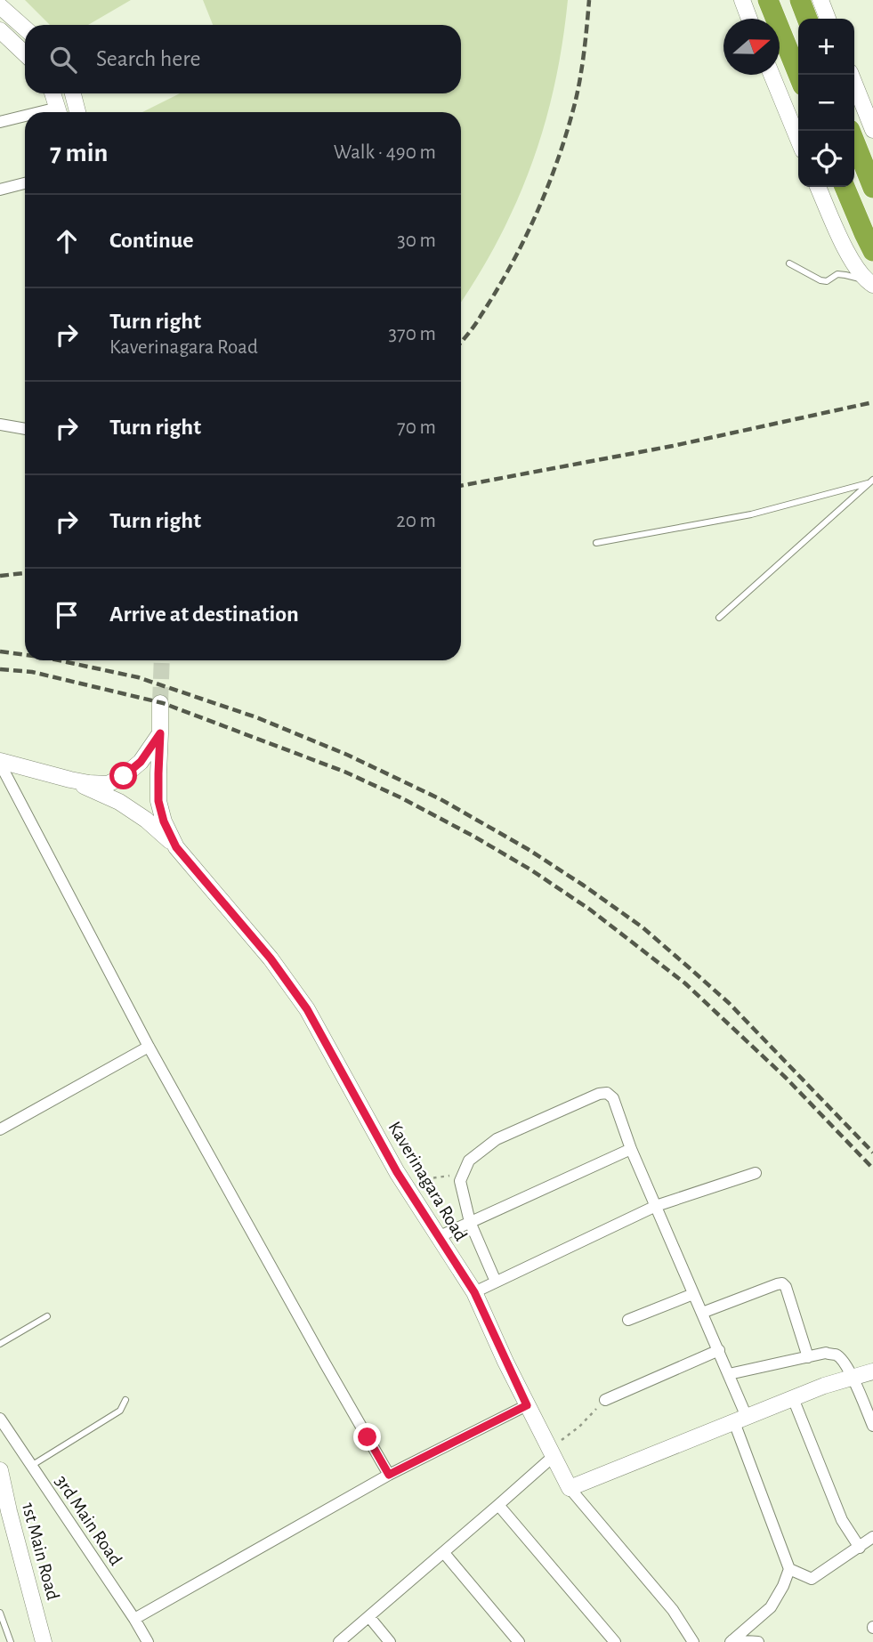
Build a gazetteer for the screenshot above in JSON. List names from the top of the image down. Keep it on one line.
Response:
{"streets":{"street":["Kaverinagara Road","3rd Main Road","1st Main Road"]},"north":"right","page":{"map_buttons":["+","−"],"search":"Search here","heading":["7 min","Walk · 490 m"],"list":[["Continue","30 m"],["Turn right","Kaverinagara Road","370 m"],["Turn right","70 m"],["Turn right","20 m"],"Arrive at destination"]}}
